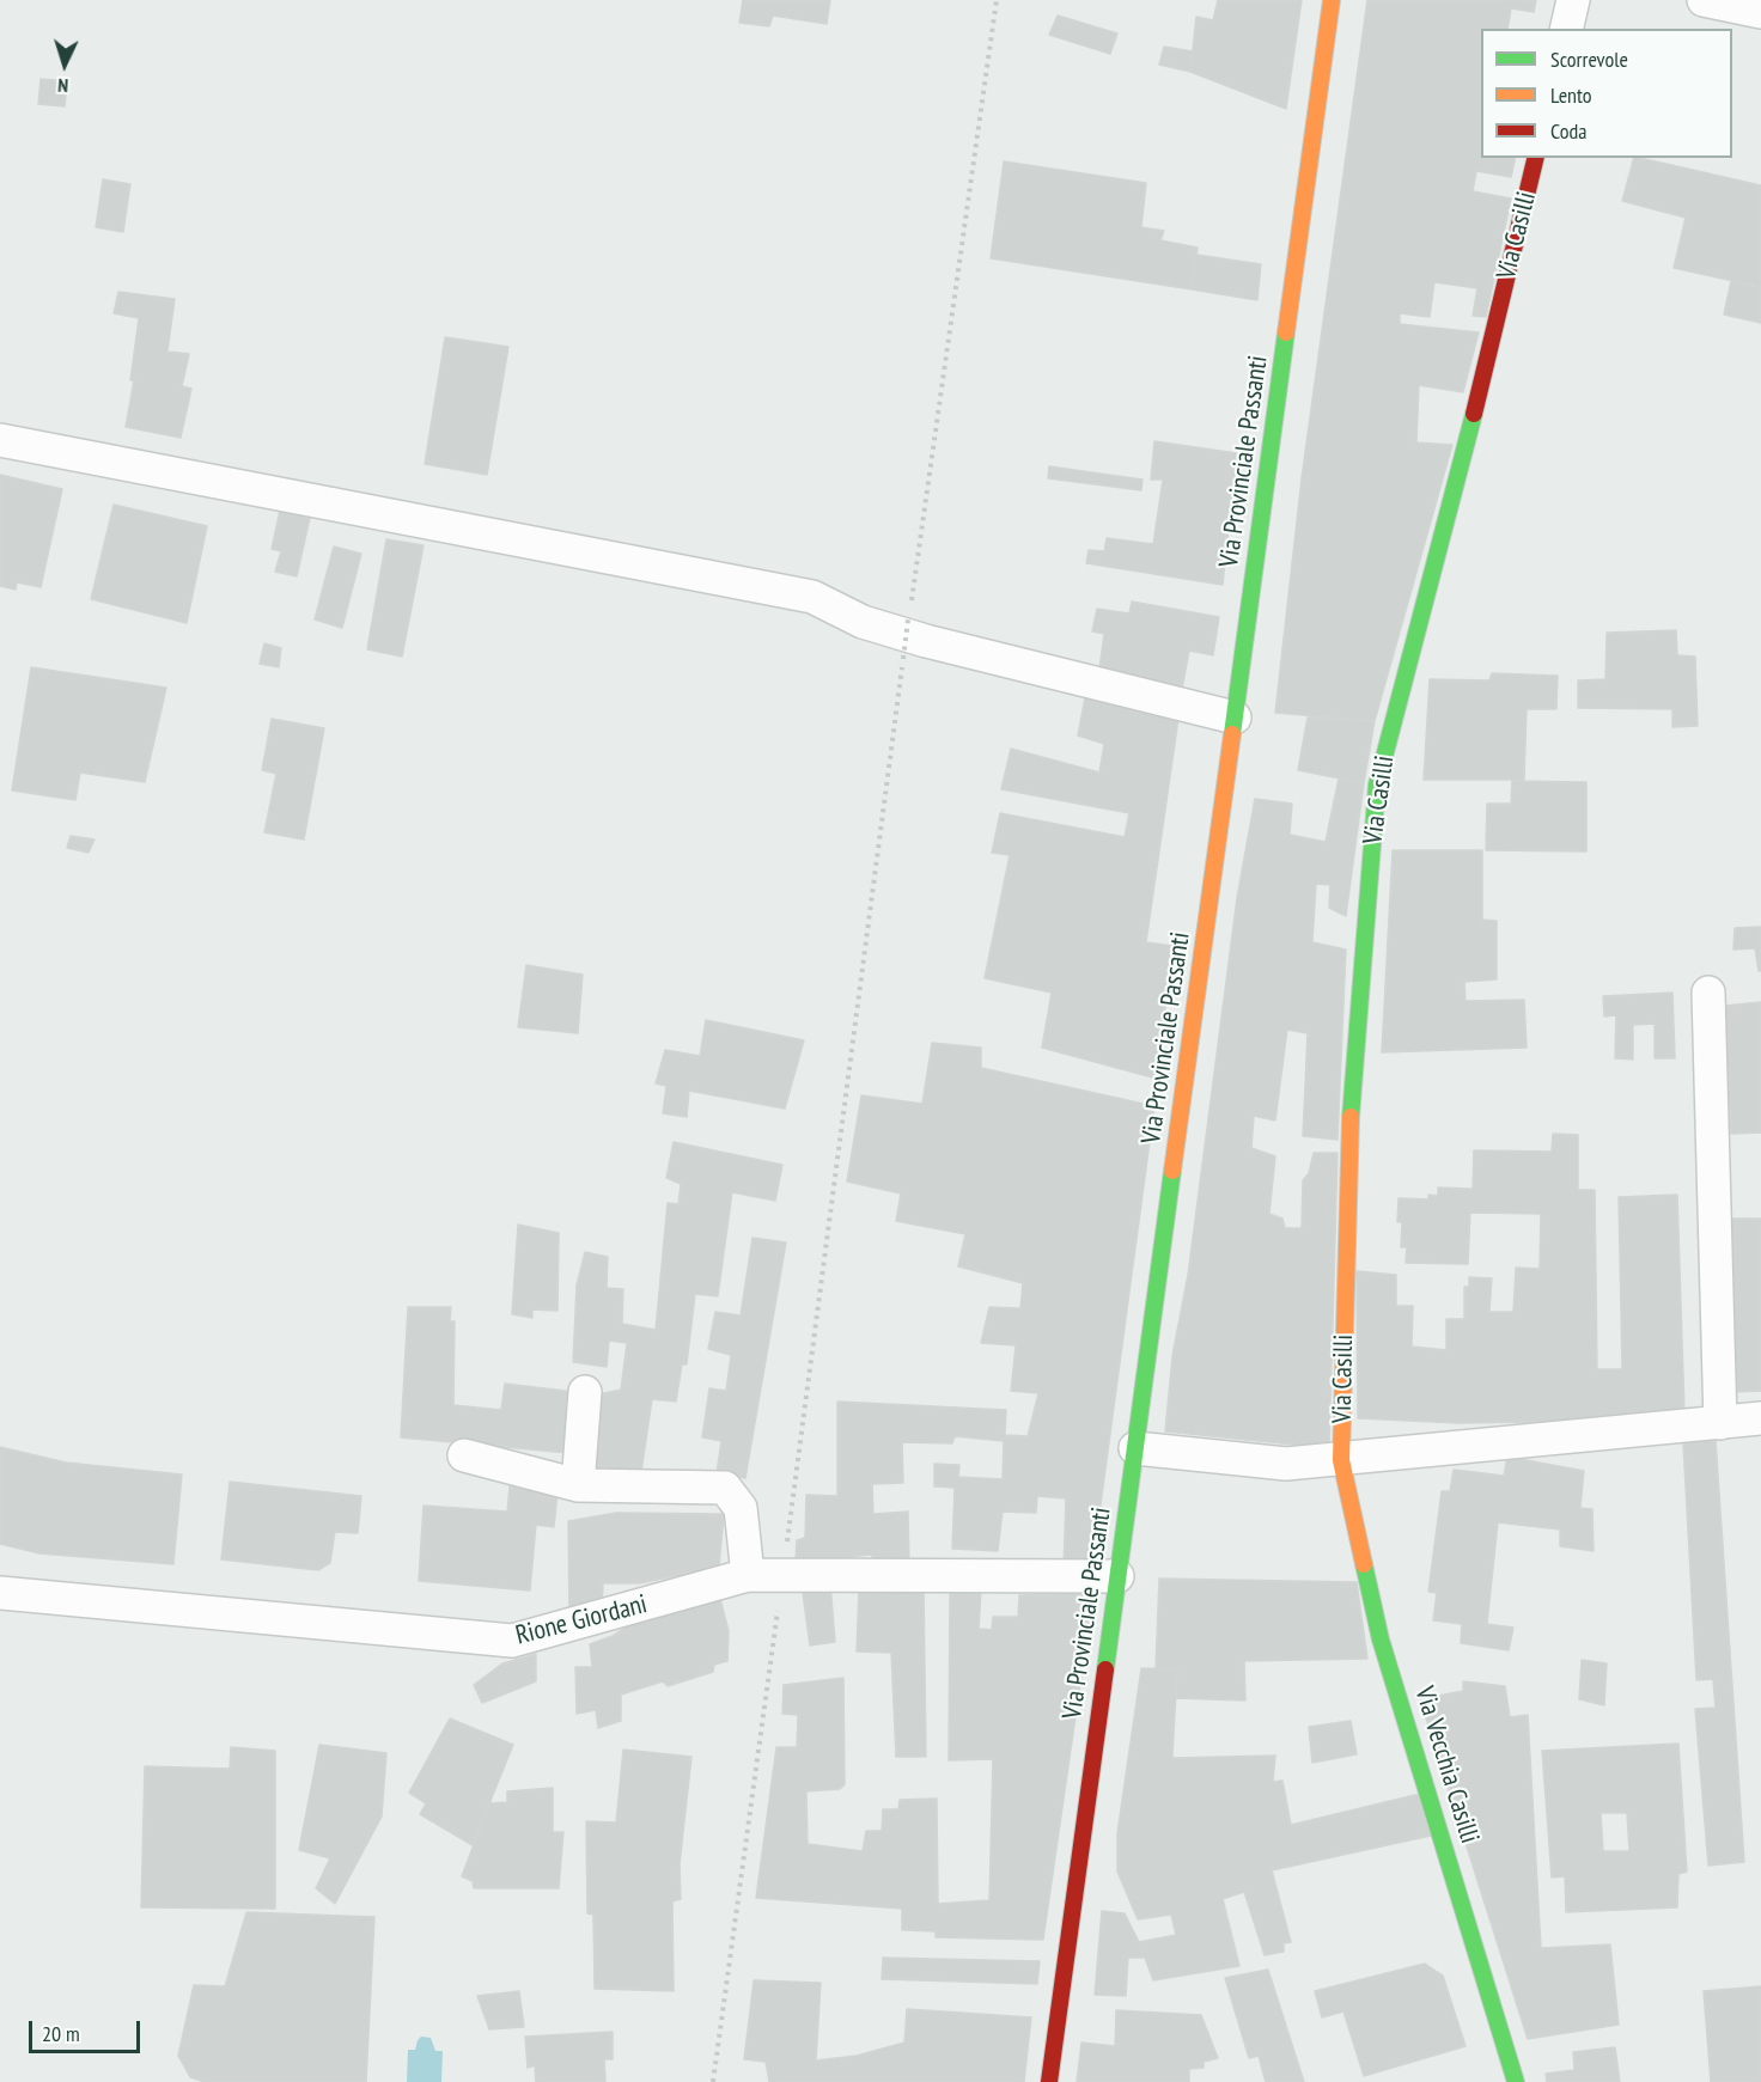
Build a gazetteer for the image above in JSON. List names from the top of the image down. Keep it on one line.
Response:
{"streets":{"main road":["Via Casilli","Via Provinciale Passanti","Via Vecchia Casilli"],"street":["Rione Giordani"]},"crossings":[["Via Casilli","Via Vecchia Casilli"],["Via Provinciale Passanti","Rione Giordani"]],"legend":["Scorrevole","Lento","Coda"],"scale_bar":"20 m","north":"bottom"}
